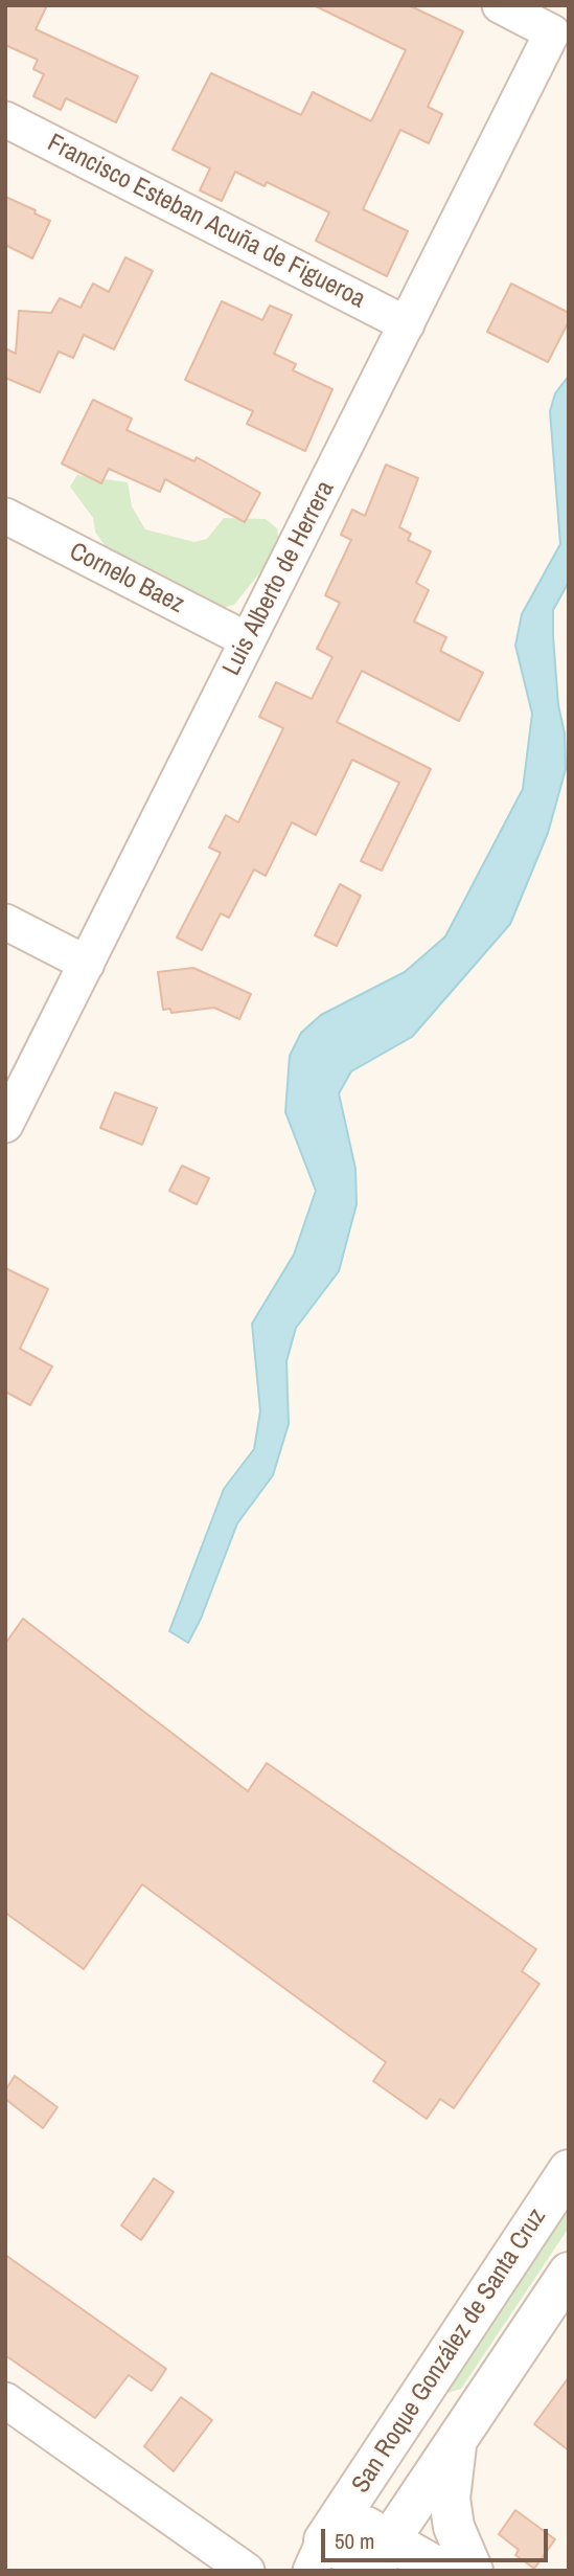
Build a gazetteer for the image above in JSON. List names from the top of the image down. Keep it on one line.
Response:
{"streets":{"street":["Francisco Esteban Acuña de Figueroa","Cornelo Baez","Luis Alberto de Herrera","San Roque González de Santa Cruz"]},"crossings":[["Francisco Esteban Acuña de Figueroa","Luis Alberto de Herrera"],["Cornelo Baez","Luis Alberto de Herrera"]],"scale_bar":"50 m"}
